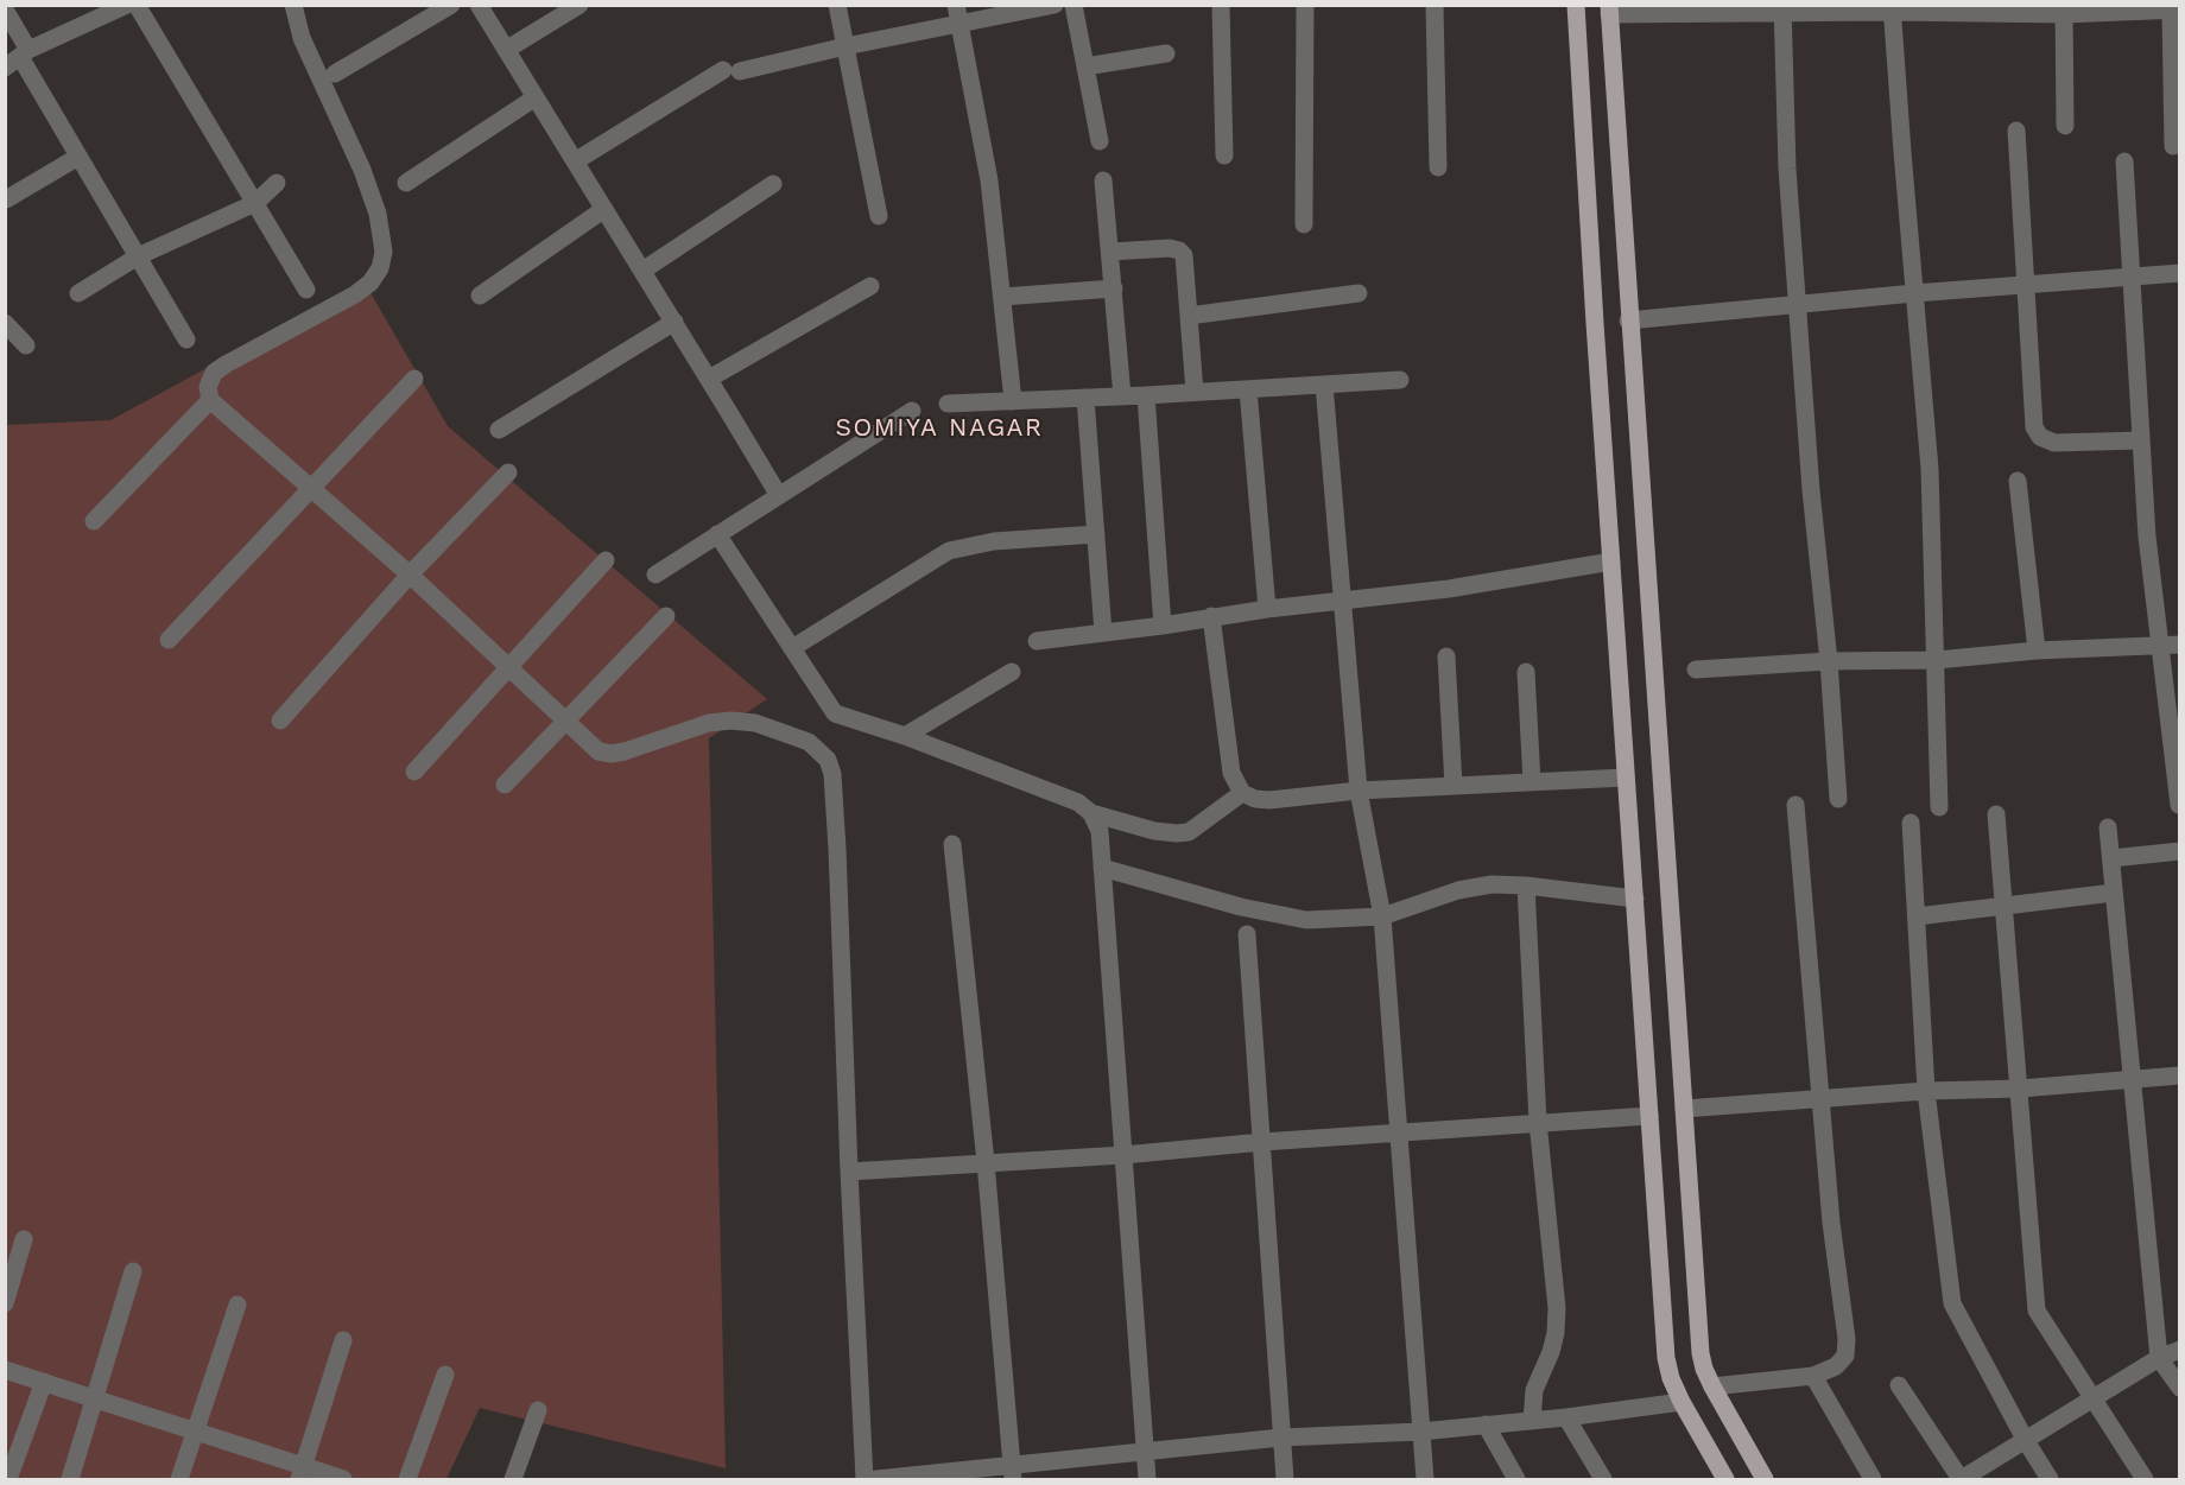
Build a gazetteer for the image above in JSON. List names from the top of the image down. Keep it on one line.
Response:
{"districts":["SOMIYA NAGAR"]}
